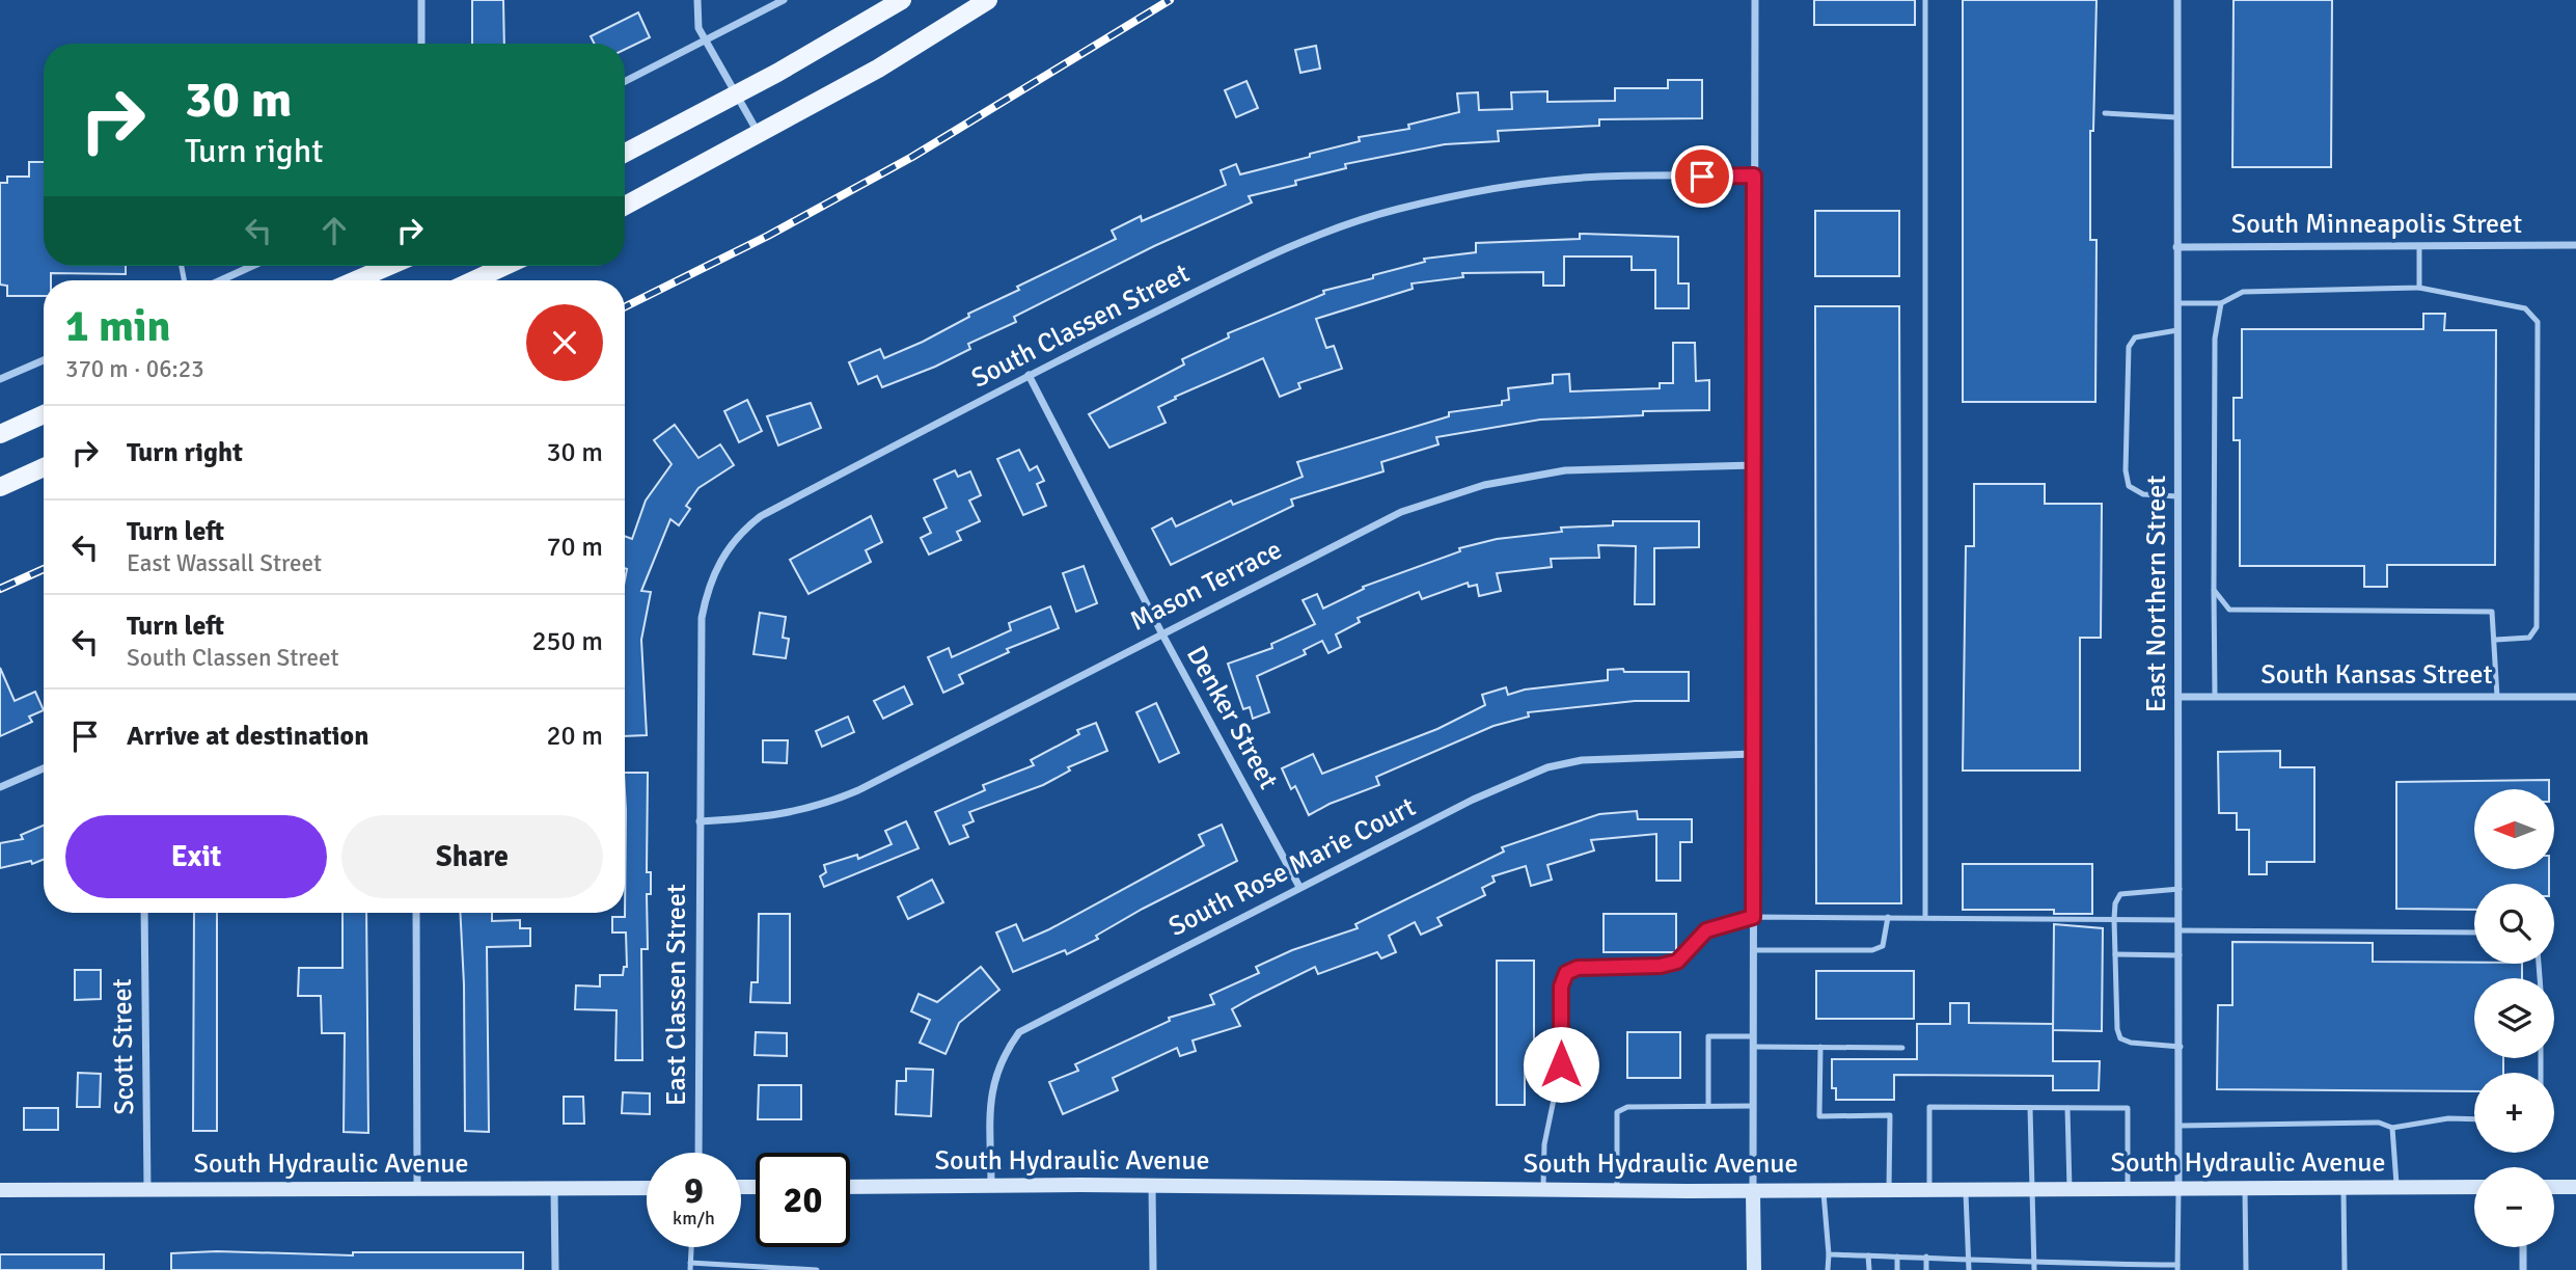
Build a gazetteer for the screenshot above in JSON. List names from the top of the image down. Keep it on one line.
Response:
{"streets":{"street":["South Minneapolis Street","South Classen Street","Mason Terrace","East Northern Street","South Kansas Street","Denker Street","South Rose Marie Court","East Classen Street","Scott Street","South Hydraulic Avenue"]},"crossings":[["South Minneapolis Street","East Northern Street"],["South Classen Street","Mason Terrace"],["South Classen Street","Denker Street"],["South Classen Street","East Classen Street"],["Mason Terrace","Denker Street"],["Mason Terrace","East Classen Street"],["East Northern Street","South Kansas Street"],["East Northern Street","South Hydraulic Avenue"],["Denker Street","South Rose Marie Court"],["South Rose Marie Court","South Hydraulic Avenue"],["Scott Street","South Hydraulic Avenue"]],"north":"left","page":{"turn":["30 m","Turn right"],"heading":["1 min","370 m · 06:23"],"list":[{"name":"Turn right","value":"30 m"},{"name":"Turn left","note":"East Wassall Street","value":"70 m"},{"name":"Turn left","note":"South Classen Street","value":"250 m"},{"name":"Arrive at destination","value":"20 m"}],"map_buttons":["+","−"],"buttons":["Exit","Share"],"speed":"9 km/h","limit":"20"}}
